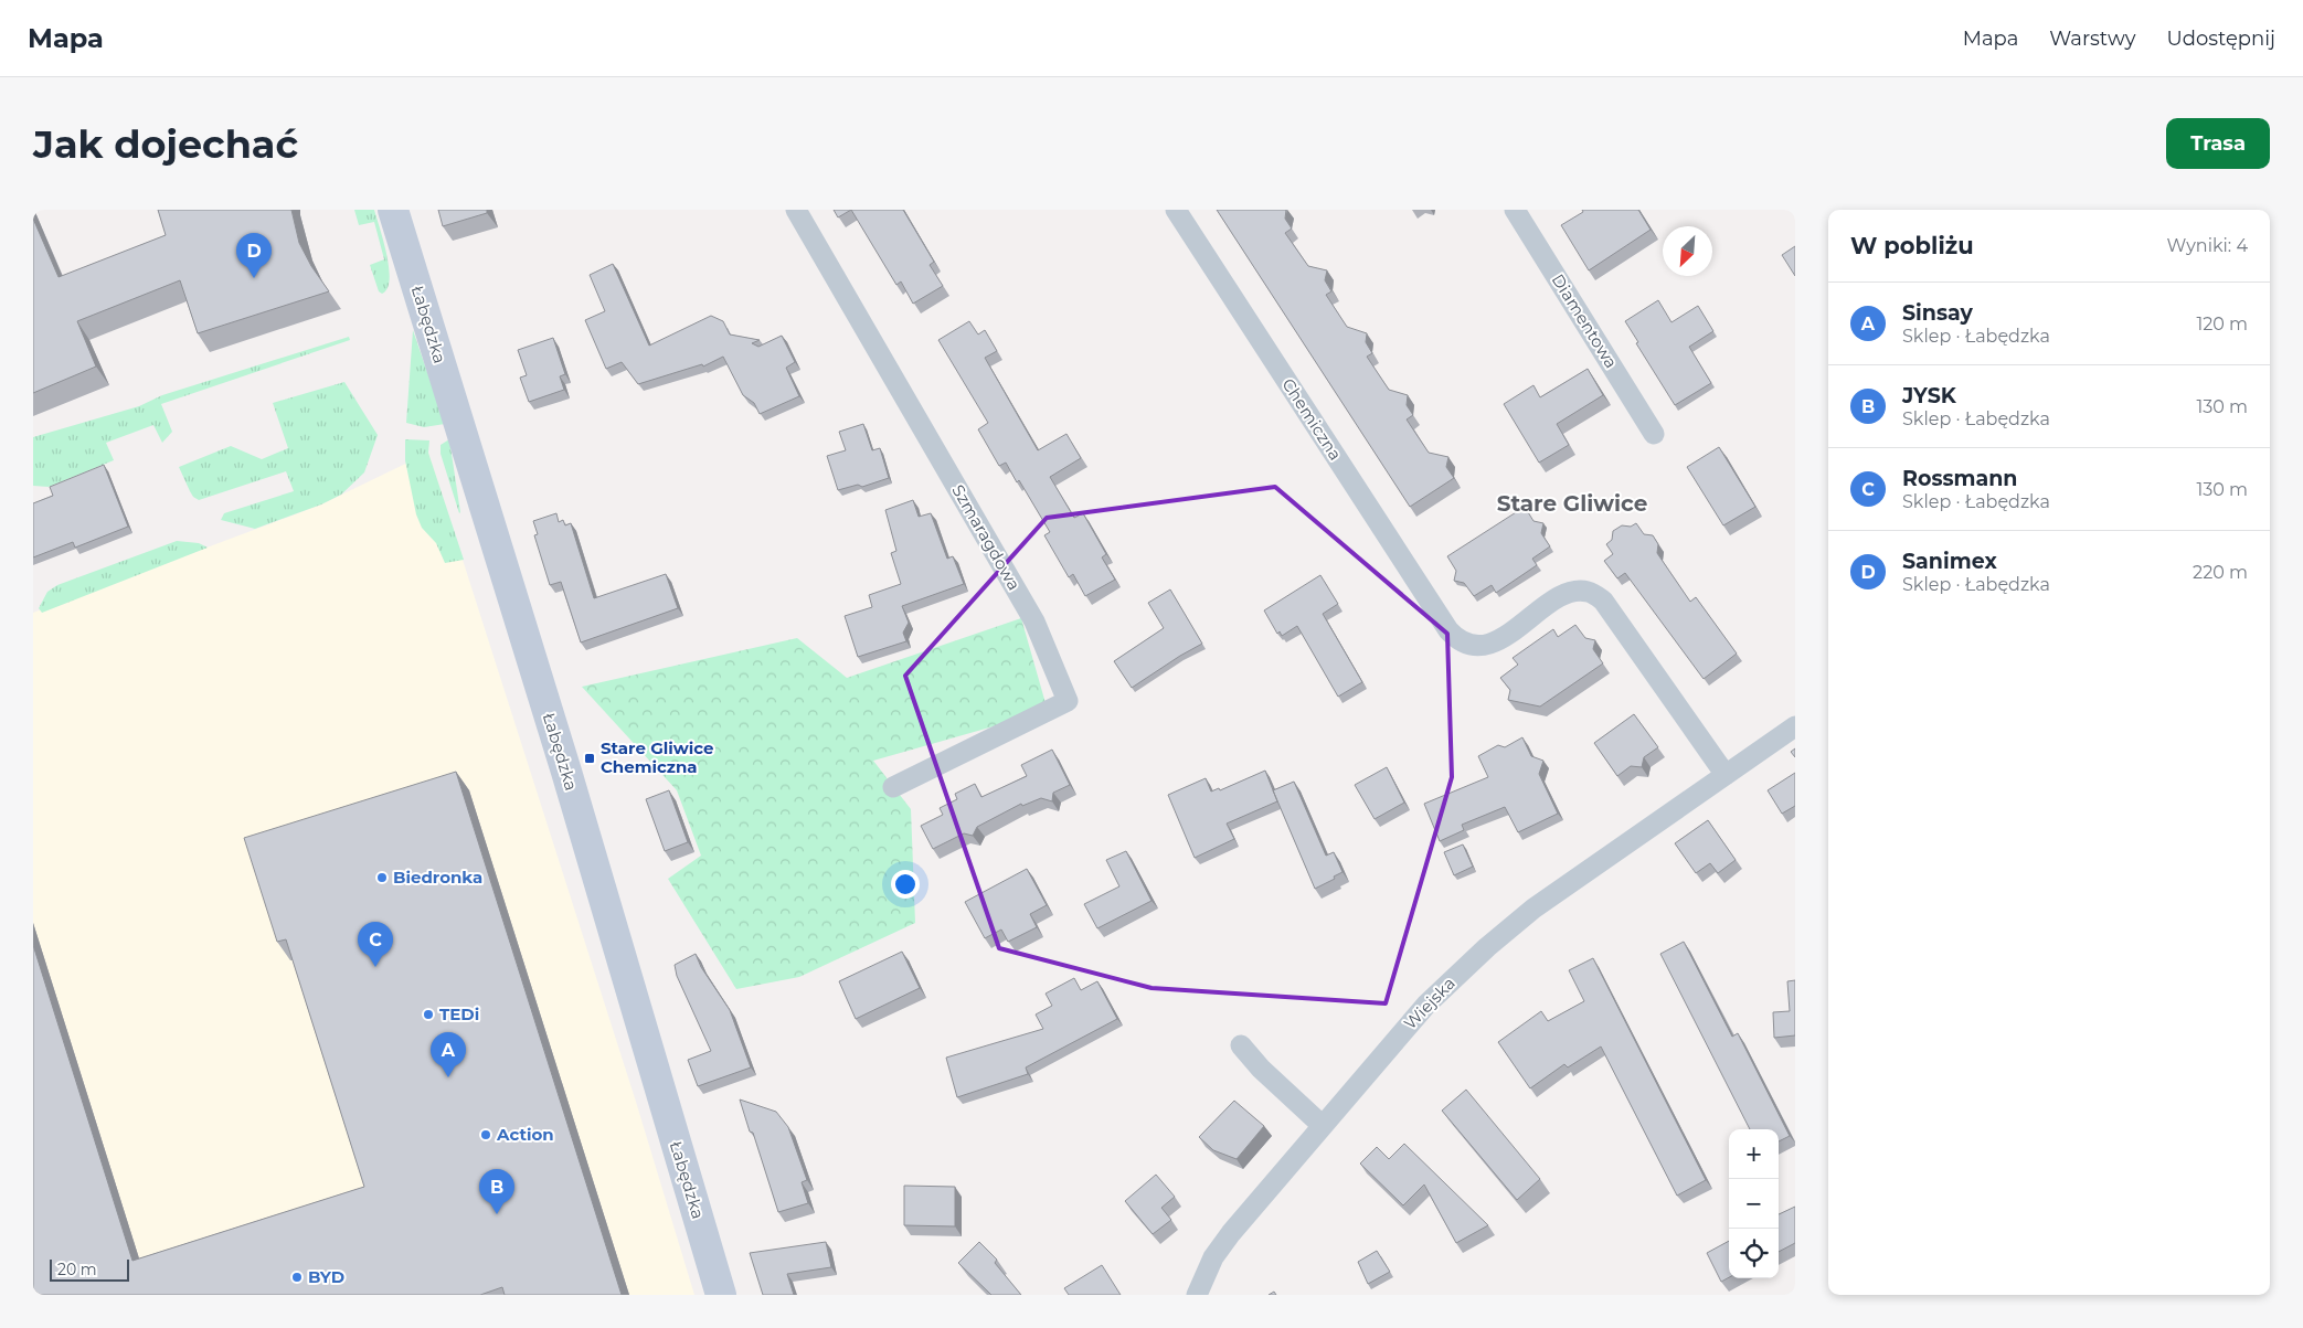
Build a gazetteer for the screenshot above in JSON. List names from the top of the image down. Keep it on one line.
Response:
{"streets":{"street":["Diamentowa","Łabędzka","Chemiczna","Szmaragdowa","Wiejska"]},"crossings":[["Chemiczna","Wiejska"]],"districts":["Stare Gliwice"],"places":{"transit":["Stare Gliwice Chemiczna"],"other":["Biedronka","TEDi","Action","BYD"]},"scale_bar":"20 m","north":"bottom left","page":{"header":"Mapa","nav":["Mapa","Warstwy","Udostępnij"],"buttons":"Trasa","title":"Jak dojechać","heading":["W pobliżu","Wyniki: 4"],"pins":["D","C","A","B"],"list":[{"mark":"A","name":"Sinsay","note":"Sklep · Łabędzka","value":"120 m"},{"mark":"B","name":"JYSK","note":"Sklep · Łabędzka","value":"130 m"},{"mark":"C","name":"Rossmann","note":"Sklep · Łabędzka","value":"130 m"},{"mark":"D","name":"Sanimex","note":"Sklep · Łabędzka","value":"220 m"}],"map_buttons":["+","−"],"scale":"20 m"}}
